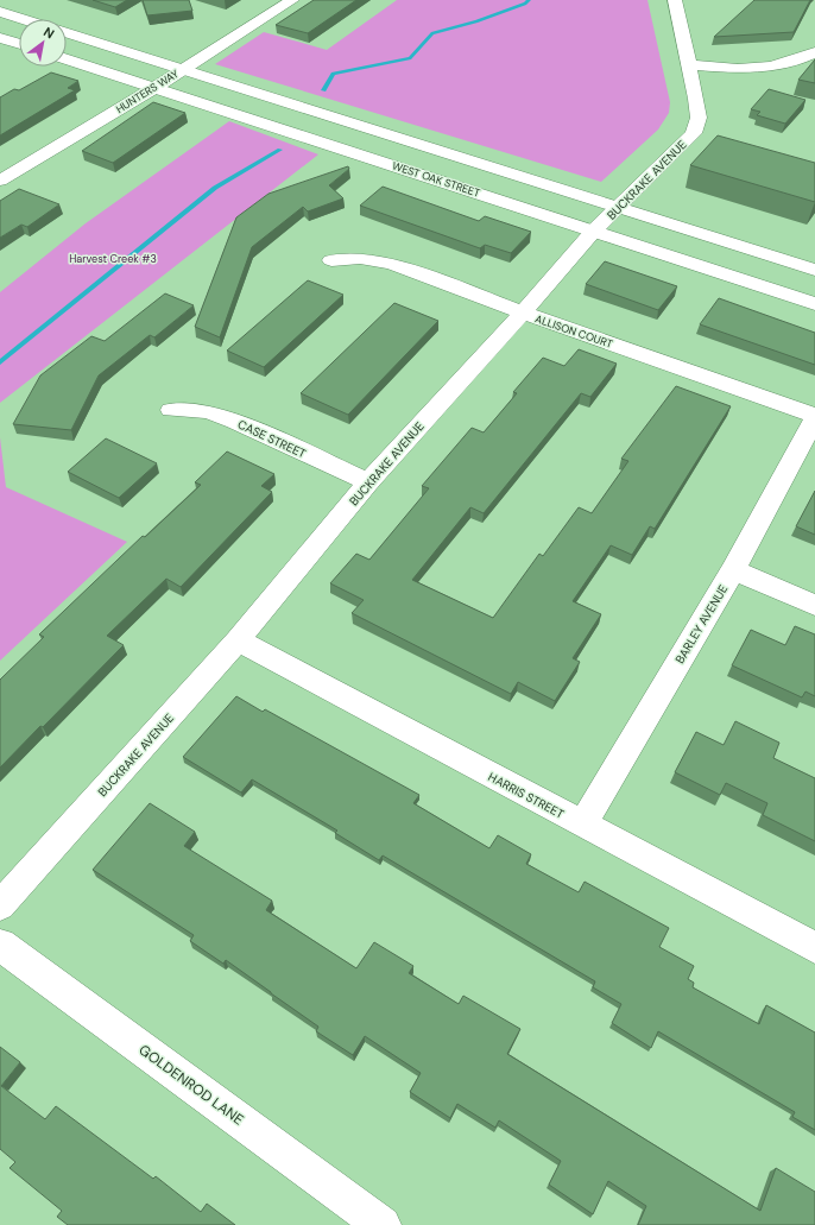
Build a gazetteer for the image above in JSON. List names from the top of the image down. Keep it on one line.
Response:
{"streets":{"street":["HUNTERS WAY","WEST OAK STREET","BUCKRAKE AVENUE","ALLISON COURT","CASE STREET","BARLEY AVENUE","HARRIS STREET","GOLDENROD LANE"]},"crossings":[["HUNTERS WAY","WEST OAK STREET"],["WEST OAK STREET","BUCKRAKE AVENUE"],["BUCKRAKE AVENUE","ALLISON COURT"],["BUCKRAKE AVENUE","CASE STREET"],["BUCKRAKE AVENUE","HARRIS STREET"],["ALLISON COURT","BARLEY AVENUE"],["BARLEY AVENUE","HARRIS STREET"]],"parks":["Harvest Creek #3"],"north":"top right"}
